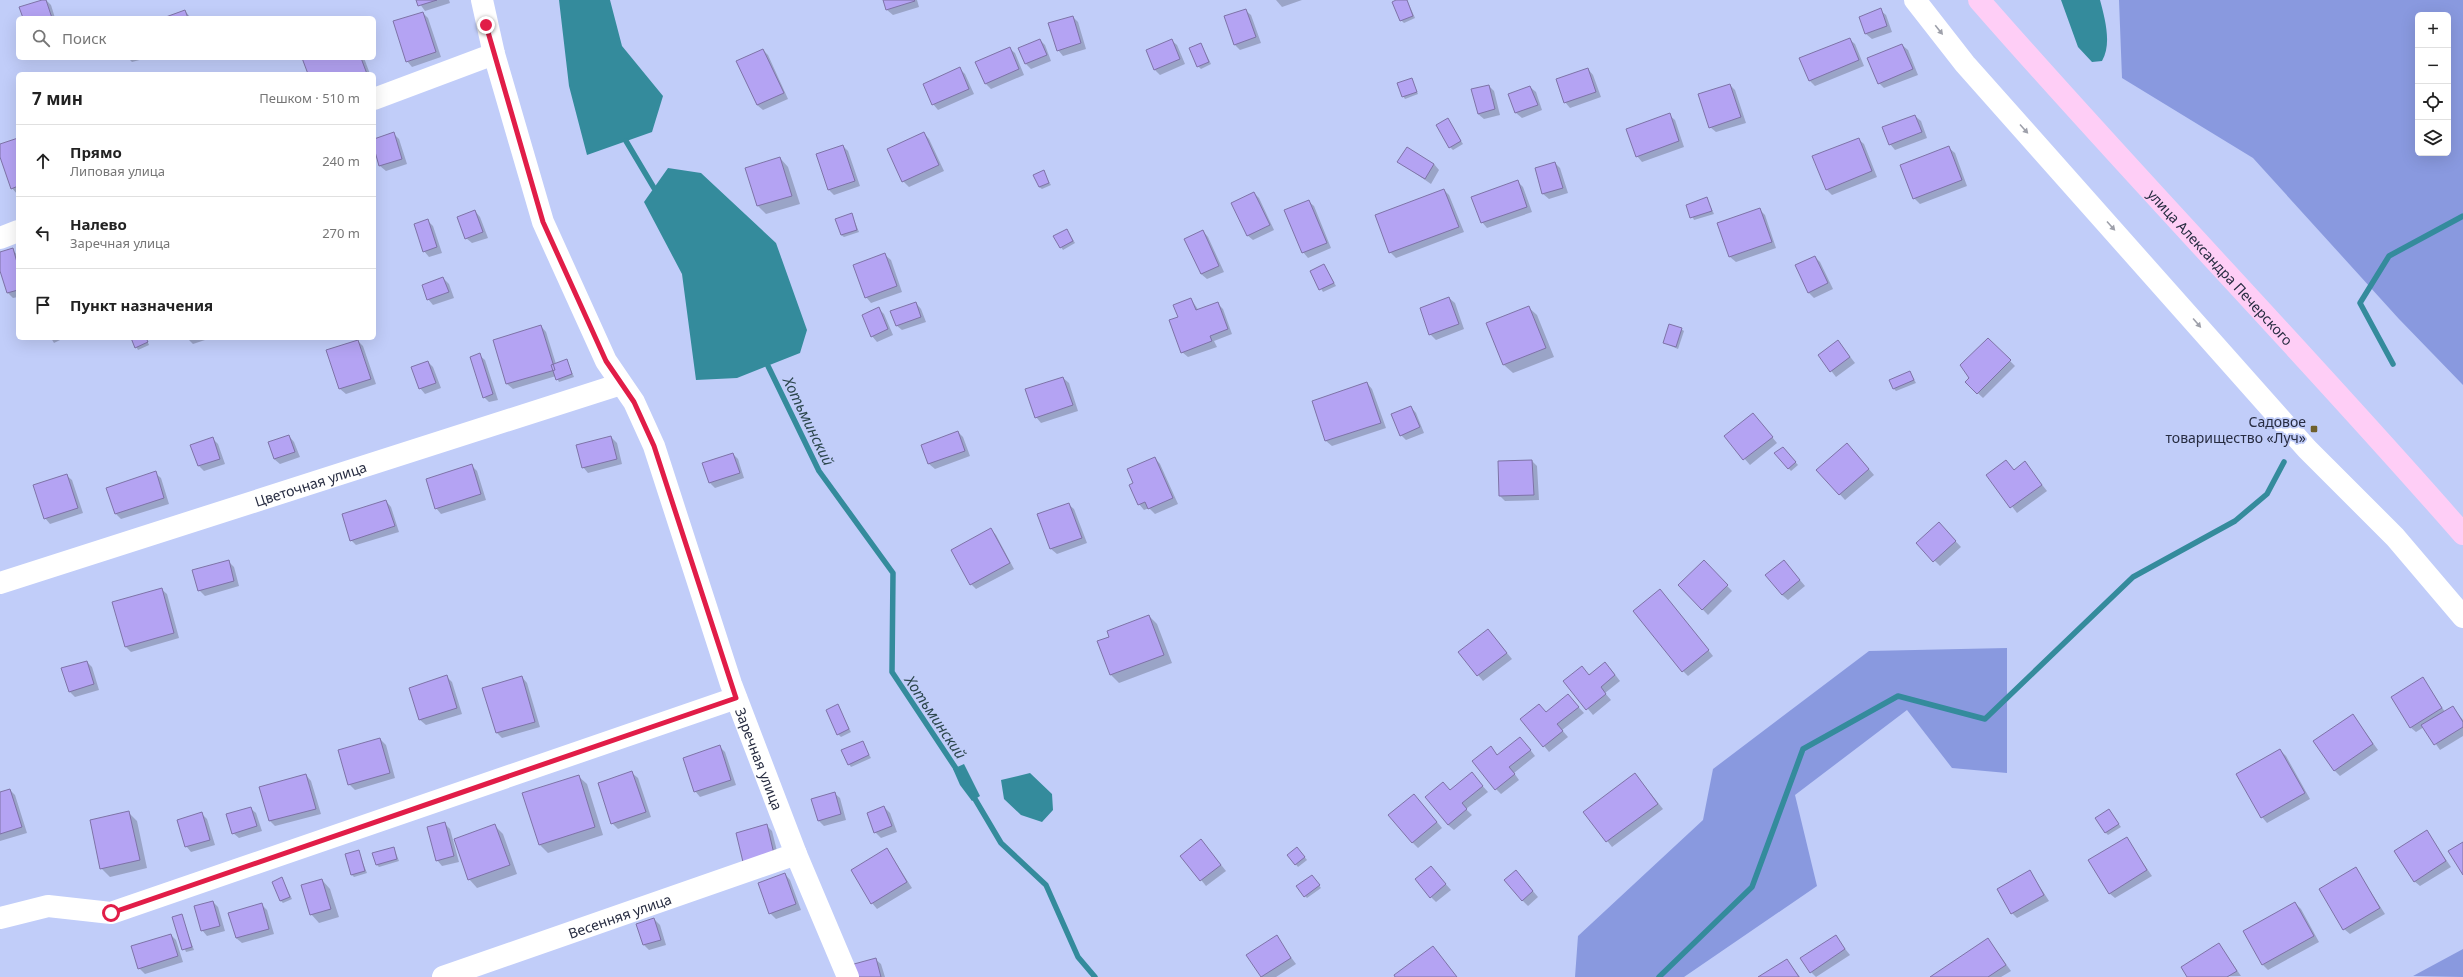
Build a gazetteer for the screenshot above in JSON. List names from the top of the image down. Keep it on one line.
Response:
{"streets":{"main road":["улица Александра Печерского"],"street":["Цветочная улица","Заречная улица","Весенняя улица"]},"crossings":[["Цветочная улица","Заречная улица"],["Заречная улица","Весенняя улица"]],"water":["Хотьминский"],"places":{"transit":["Садовое товарищество «Луч»"]},"page":{"map_buttons":["+","−"],"search":"Поиск","heading":["7 мин","Пешком · 510 m"],"list":[["Прямо","Липовая улица","240 m"],["Налево","Заречная улица","270 m"],"Пункт назначения"]}}
